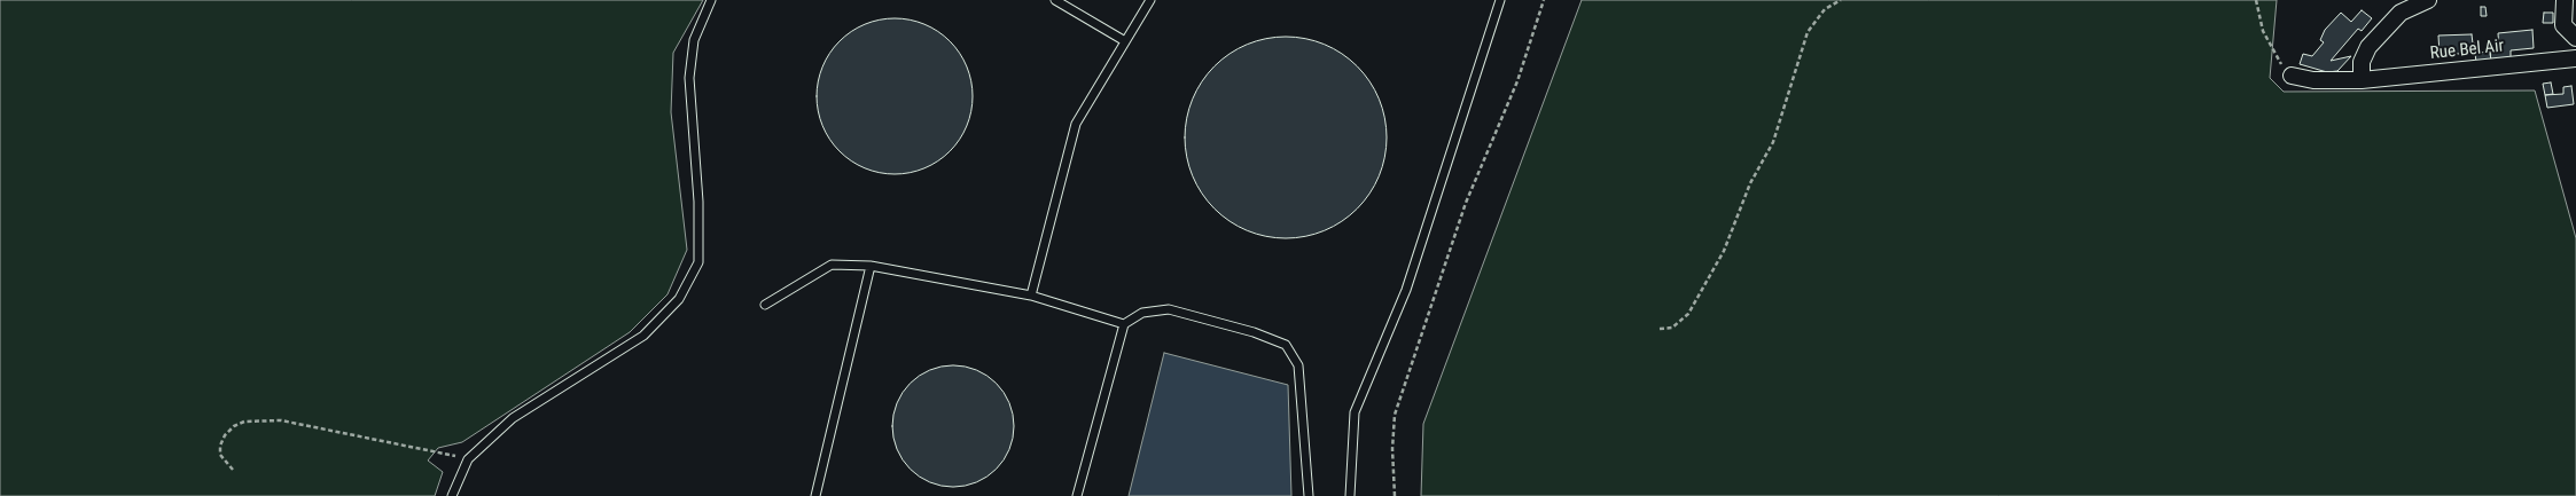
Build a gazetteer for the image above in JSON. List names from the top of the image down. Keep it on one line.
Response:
{"streets":{"street":["Rue Bel Air"]}}
